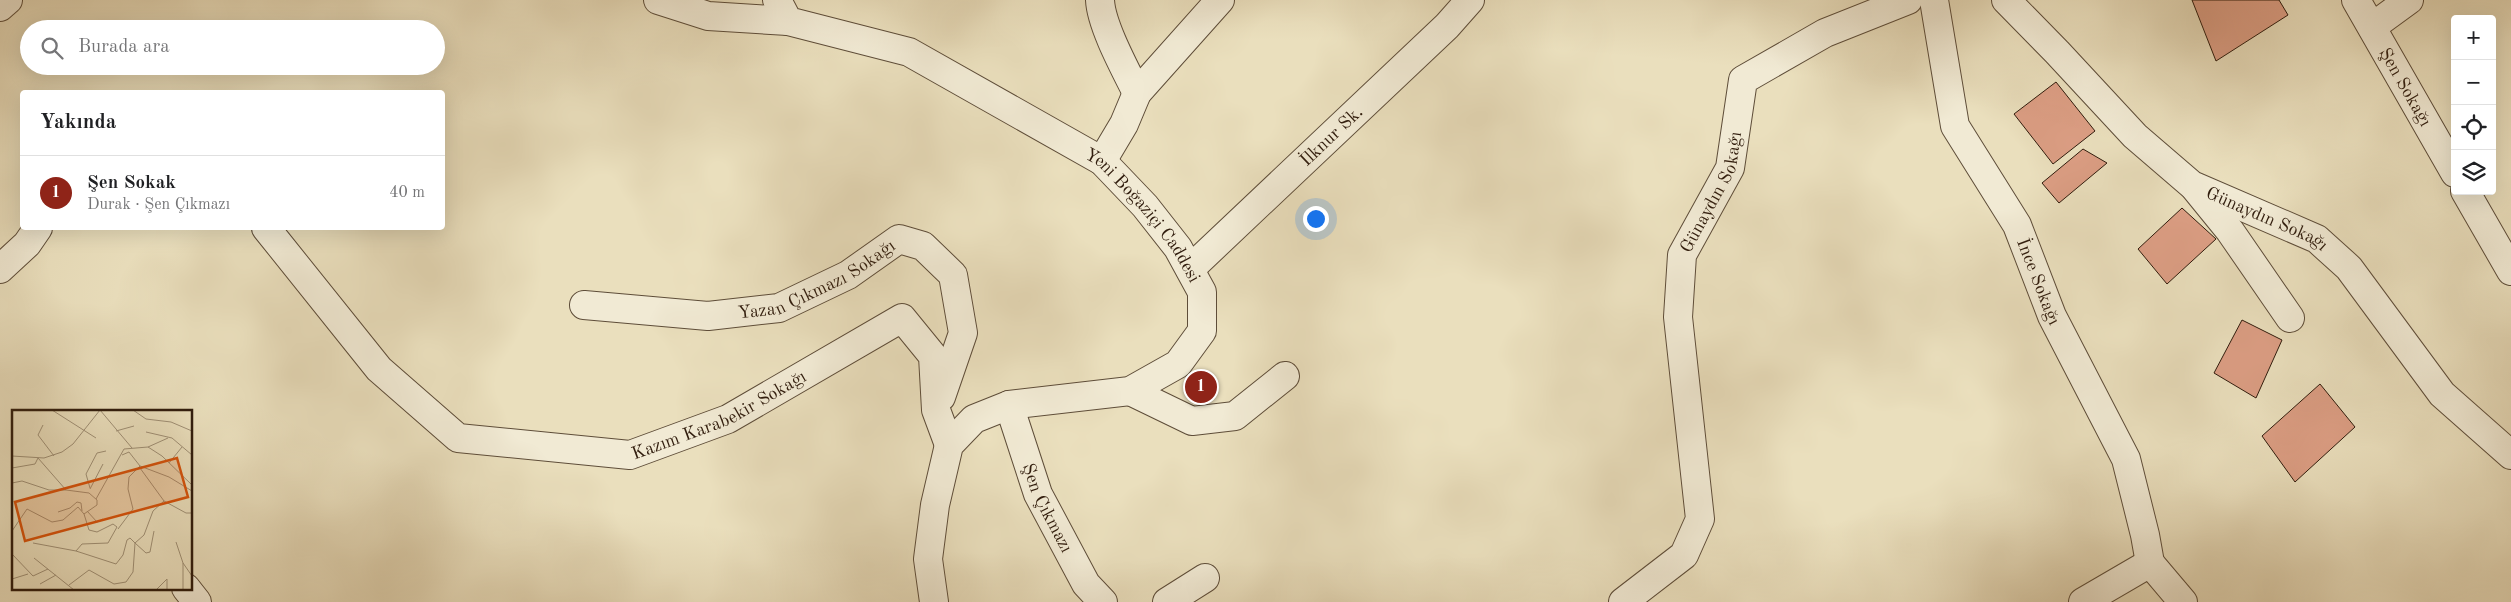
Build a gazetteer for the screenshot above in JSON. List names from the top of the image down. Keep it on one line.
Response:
{"streets":{"street":["Şen Sokağı","İlknur Sk.","Günaydın Sokağı","Yeni Boğaziçi Caddesi","Yazan Çıkmazı Sokağı","İnce Sokağı","Kazım Karabekir Sokağı","Şen Çıkmazı"]},"crossings":[["İlknur Sk.","Yeni Boğaziçi Caddesi"],["Yeni Boğaziçi Caddesi","Kazım Karabekir Sokağı"],["Yeni Boğaziçi Caddesi","Şen Çıkmazı"],["Yazan Çıkmazı Sokağı","Kazım Karabekir Sokağı"]],"page":{"map_buttons":["+","−"],"search":"Burada ara","heading":"Yakında","list":[{"mark":"1","name":"Şen Sokak","note":"Durak · Şen Çıkmazı","value":"40 m"}],"pins":"1"}}
